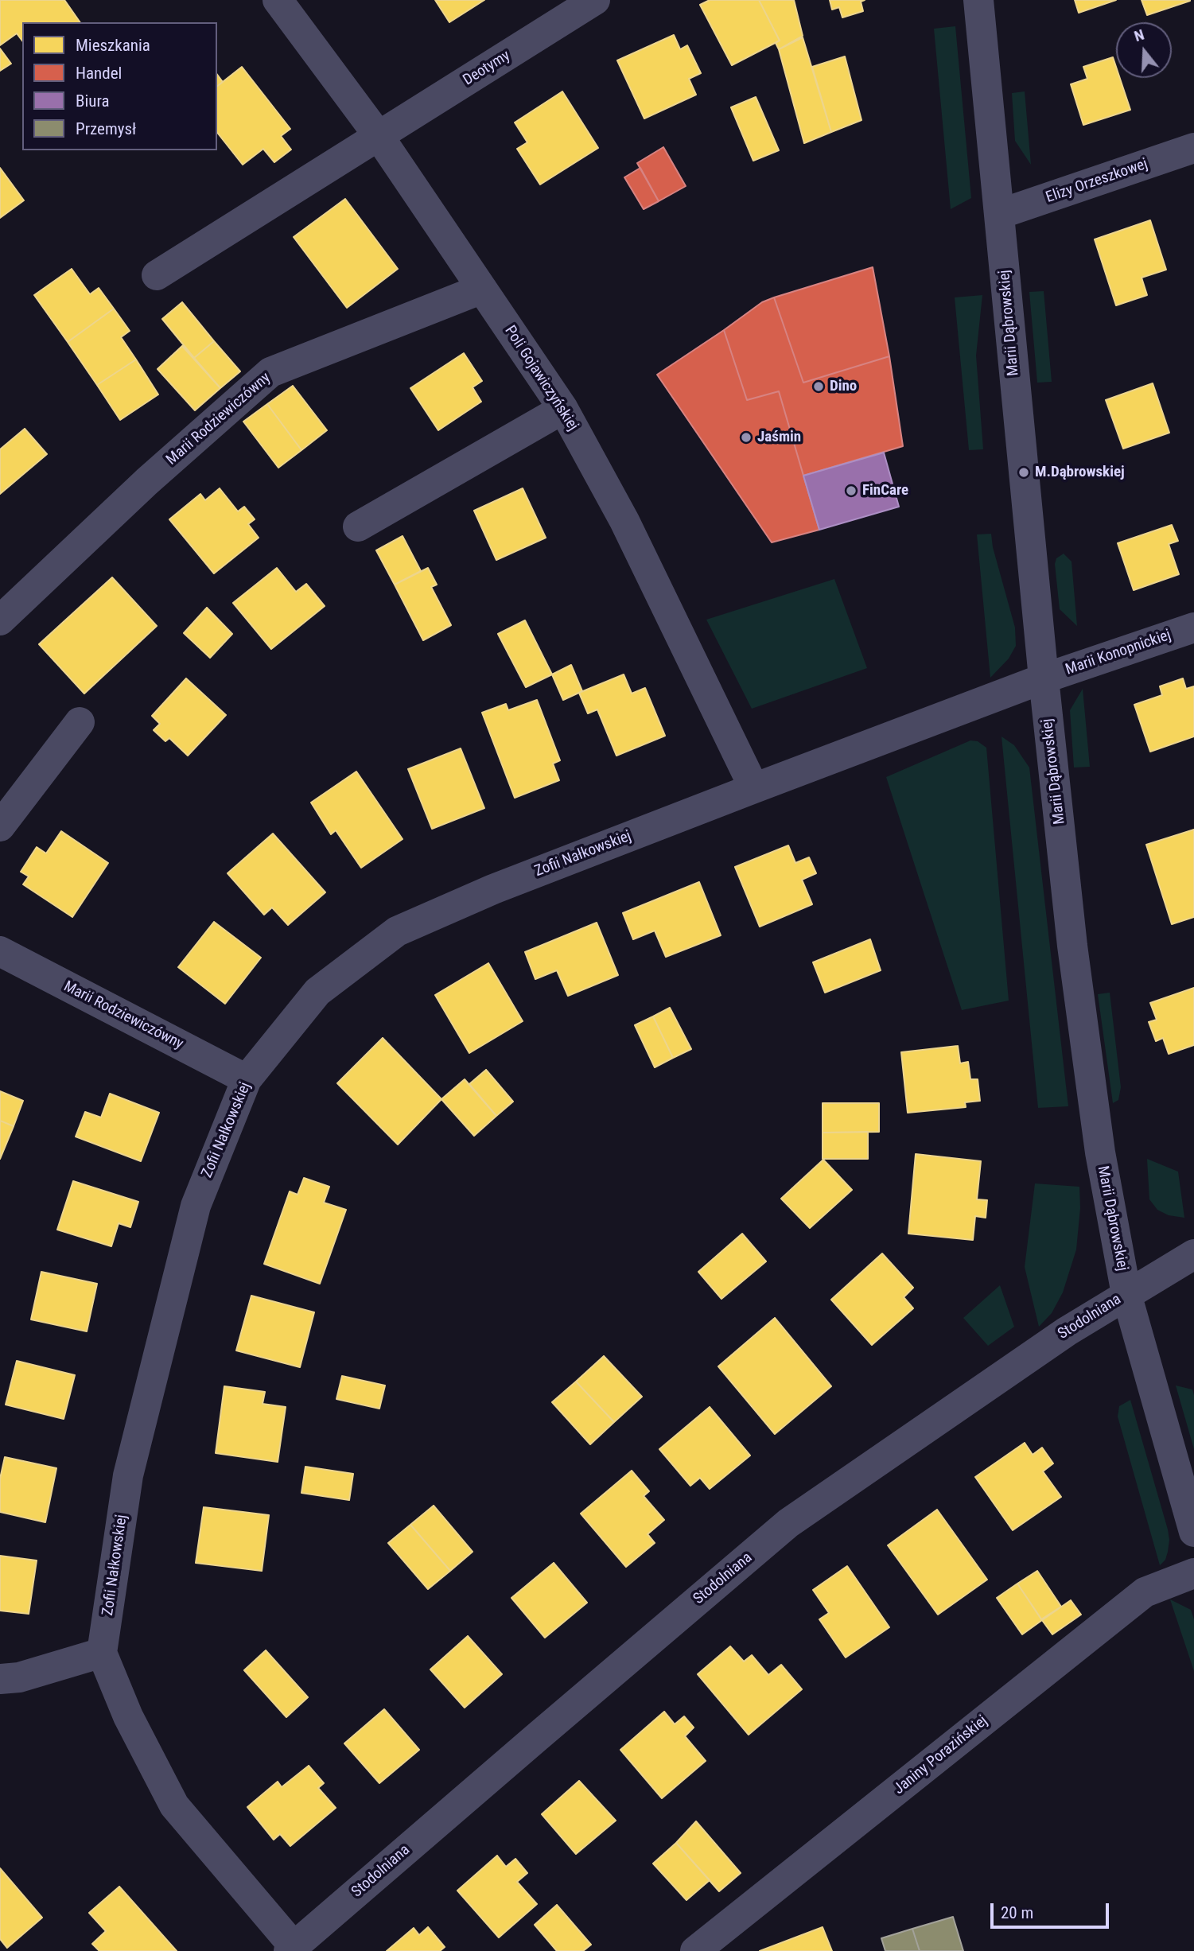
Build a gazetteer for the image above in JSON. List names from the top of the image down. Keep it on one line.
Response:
{"streets":{"street":["Deotymy","Elizy Orzeszkowej","Marii Dąbrowskiej","Poli Gojawiczyńskiej","Marii Rodziewiczówny","Marii Konopnickiej","Zofii Nałkowskiej","Stodolniana","Janiny Porazińskiej"]},"crossings":[["Deotymy","Poli Gojawiczyńskiej"],["Elizy Orzeszkowej","Marii Dąbrowskiej"],["Marii Dąbrowskiej","Marii Konopnickiej"],["Marii Dąbrowskiej","Zofii Nałkowskiej"],["Marii Dąbrowskiej","Stodolniana"],["Poli Gojawiczyńskiej","Marii Rodziewiczówny"],["Poli Gojawiczyńskiej","Zofii Nałkowskiej"],["Marii Rodziewiczówny","Zofii Nałkowskiej"],["Marii Konopnickiej","Zofii Nałkowskiej"]],"places":["Dino","Jaśmin","M.Dąbrowskiej","FinCare"],"legend":["Mieszkania","Handel","Biura","Przemysł"],"scale_bar":"20 m","north":"top"}
